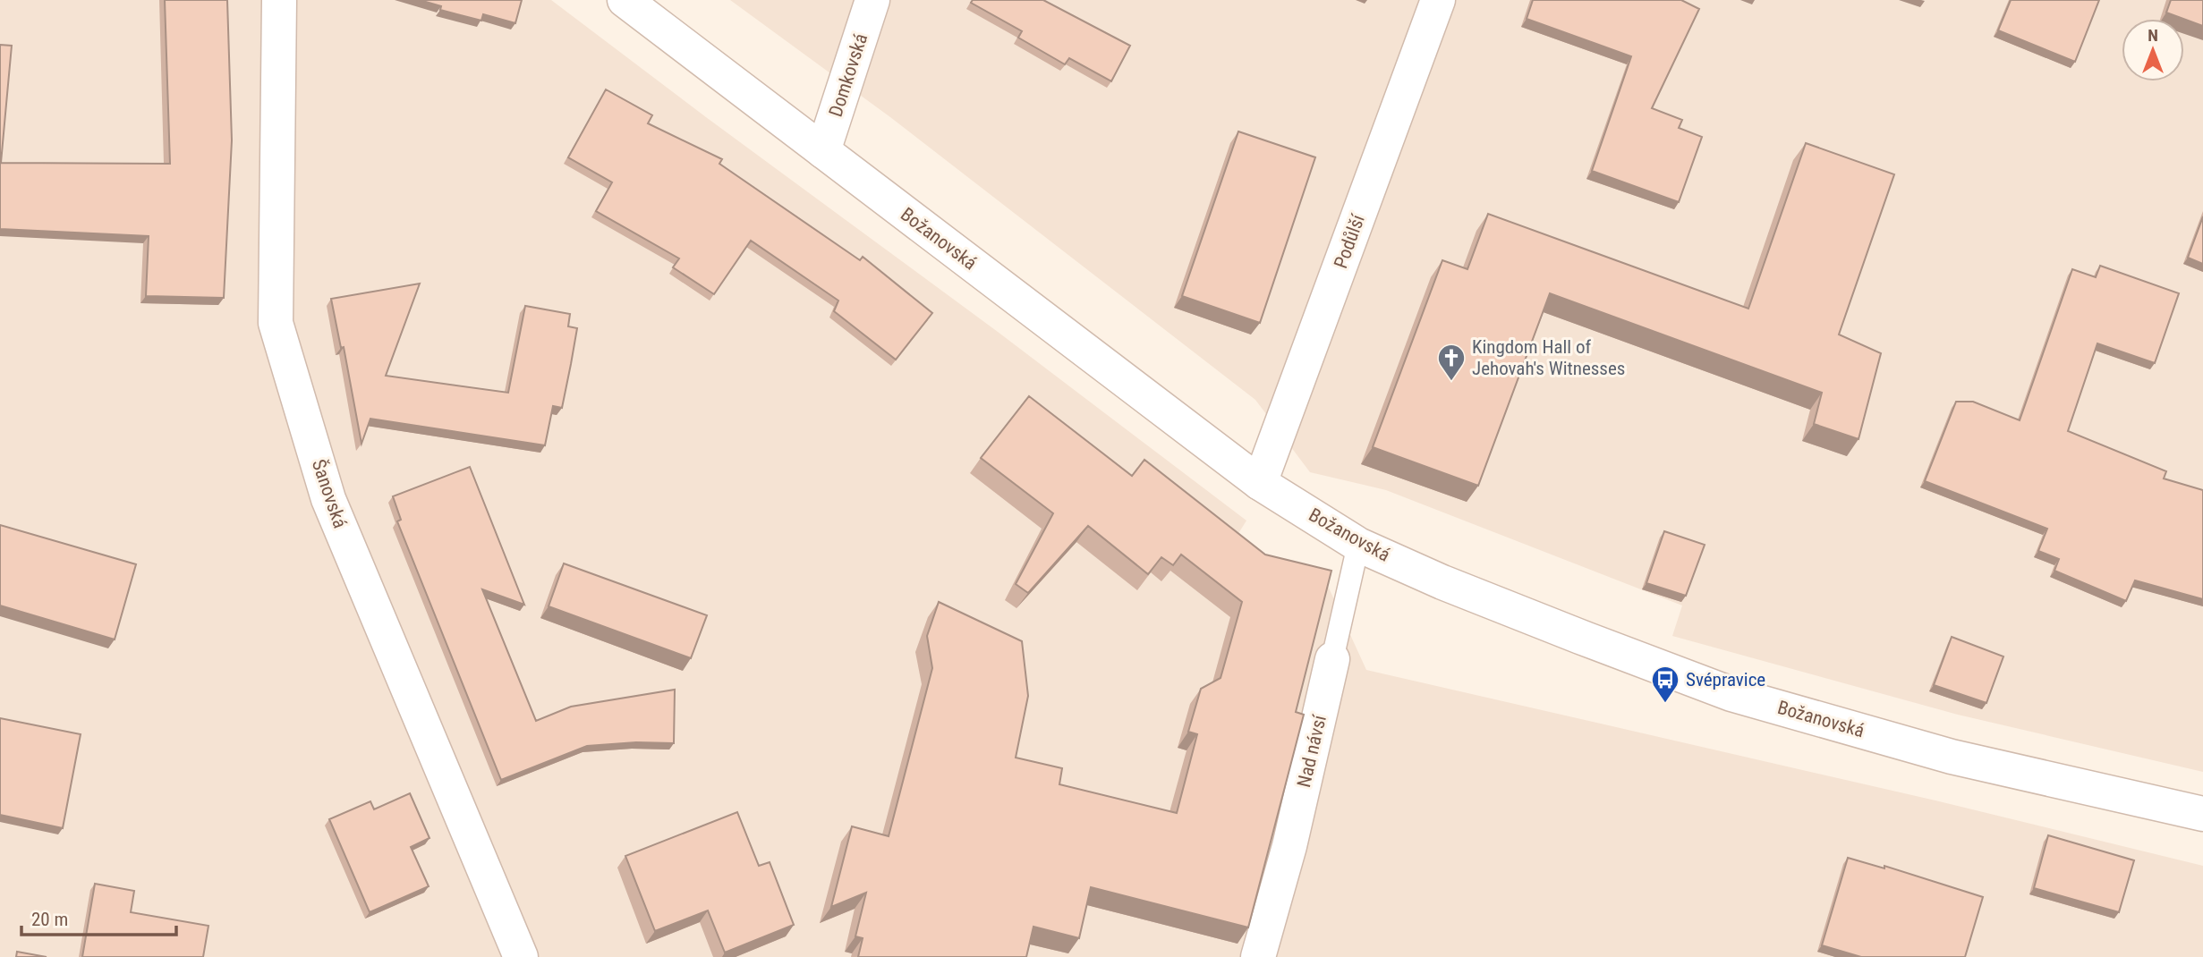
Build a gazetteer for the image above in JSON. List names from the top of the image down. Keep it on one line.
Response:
{"streets":{"street":["Domkovská","Božanovská","Podůlší","Šanovská","Nad návsí"]},"crossings":[["Domkovská","Božanovská"],["Božanovská","Podůlší"],["Božanovská","Nad návsí"]],"places":{"church":["Kingdom Hall of Jehovah's Witnesses"],"bus stop":["Svépravice"]},"scale_bar":"20 m","north":"top"}
